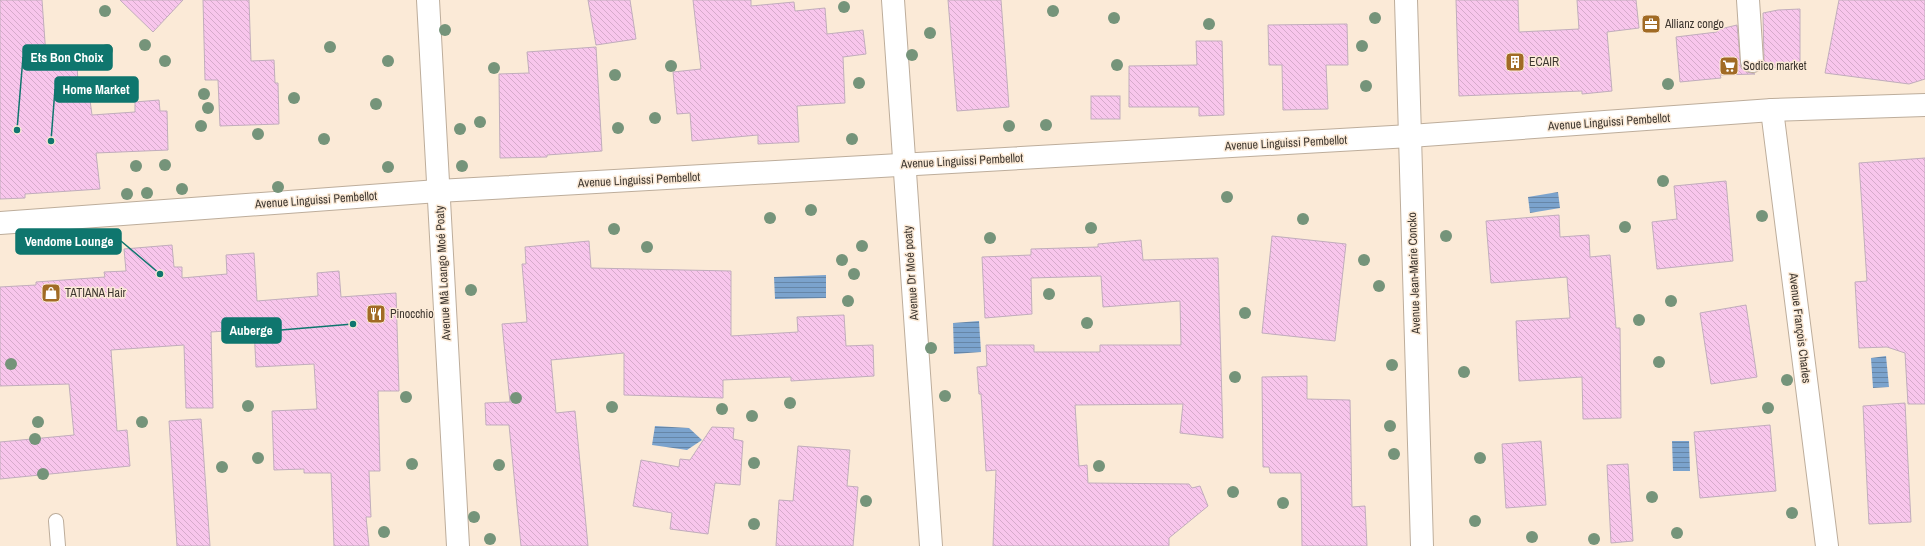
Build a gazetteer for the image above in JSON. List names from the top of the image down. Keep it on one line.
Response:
{"streets":{"street":["Avenue Linguissi Pembellot","Avenue Mâ Loango Moé Poaty","Avenue Dr Moé poaty","Avenue Jean-Marie Concko","Avenue François Charles"]},"crossings":[["Avenue Linguissi Pembellot","Avenue Mâ Loango Moé Poaty"],["Avenue Linguissi Pembellot","Avenue Dr Moé poaty"],["Avenue Linguissi Pembellot","Avenue Jean-Marie Concko"],["Avenue Linguissi Pembellot","Avenue François Charles"]],"places":{"office":["Allianz congo"],"building":["ECAIR"],"supermarket":["Sodico market"],"other":["Ets Bon Choix","Home Market","Vendome Lounge","Auberge"],"shop":["TATIANA Hair"],"restaurant":["Pinocchio"]}}
